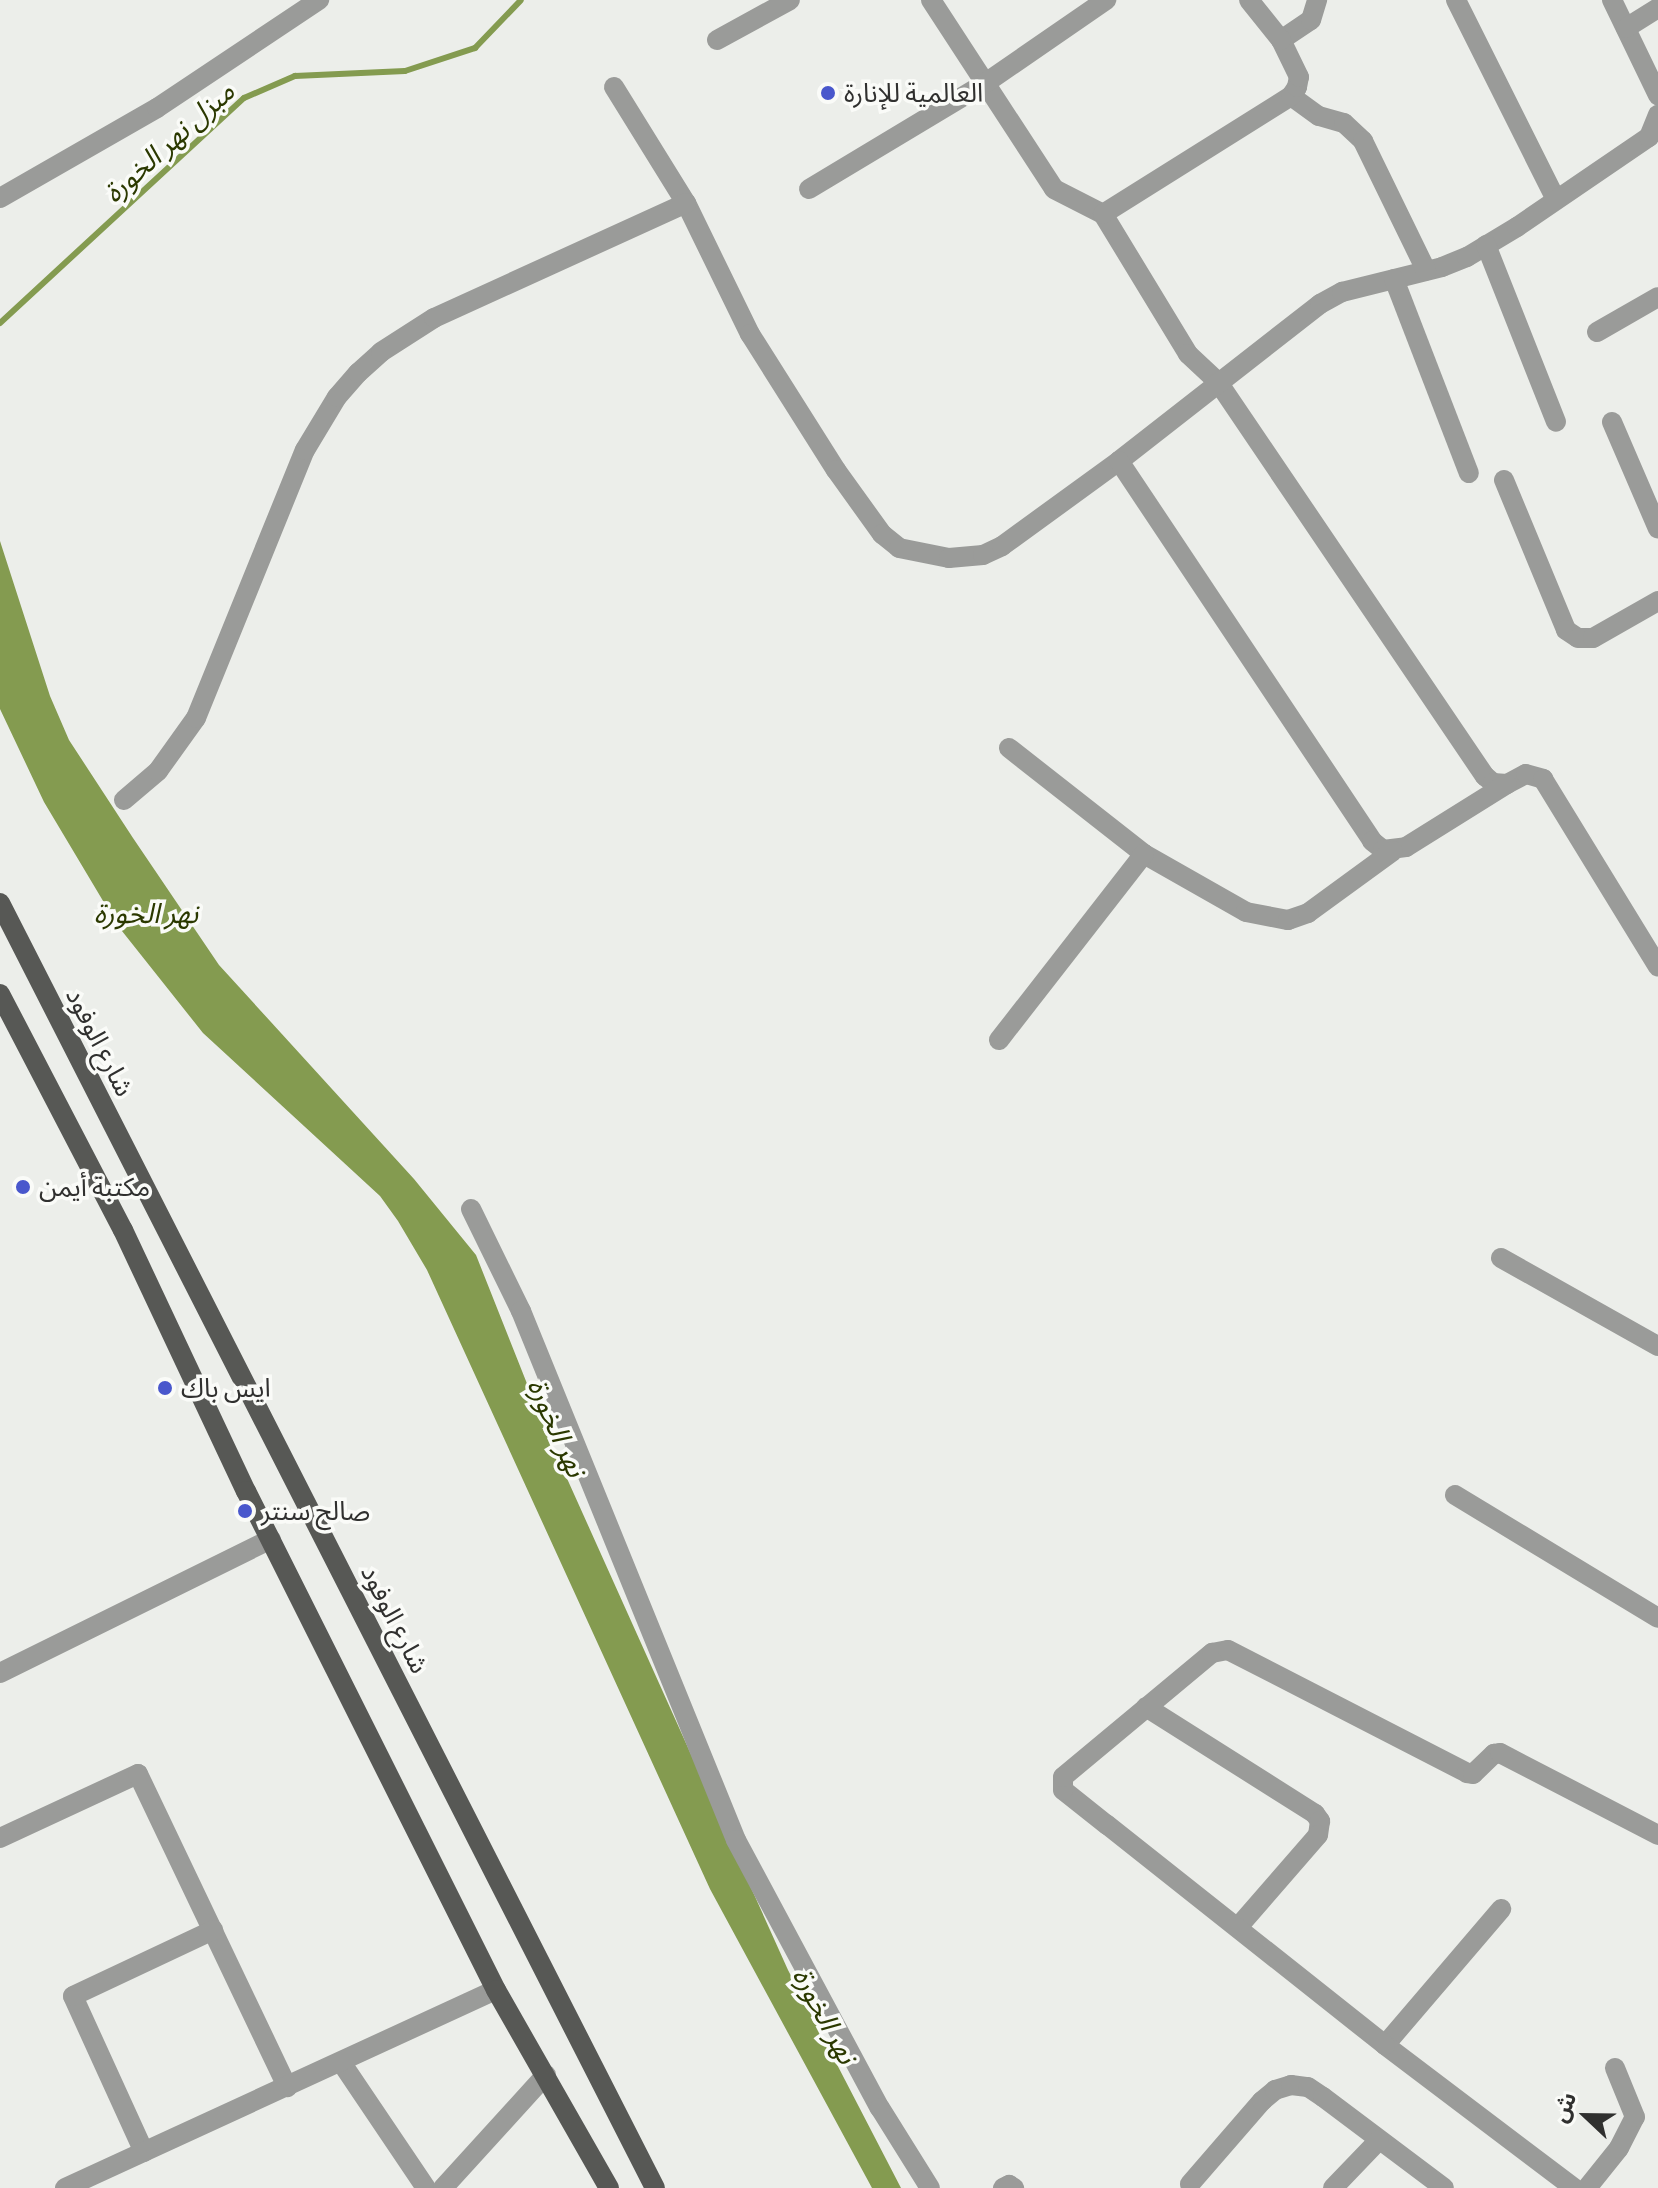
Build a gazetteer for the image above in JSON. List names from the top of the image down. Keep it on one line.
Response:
{"streets":{"main road":["شارع الوفود"]},"water":["مبزل نهر الخورة","نهر الخورة"],"places":["العالمية للإنارة","مكتبة أيمن","ايس باك","صالح سنتر"],"north":"left"}
